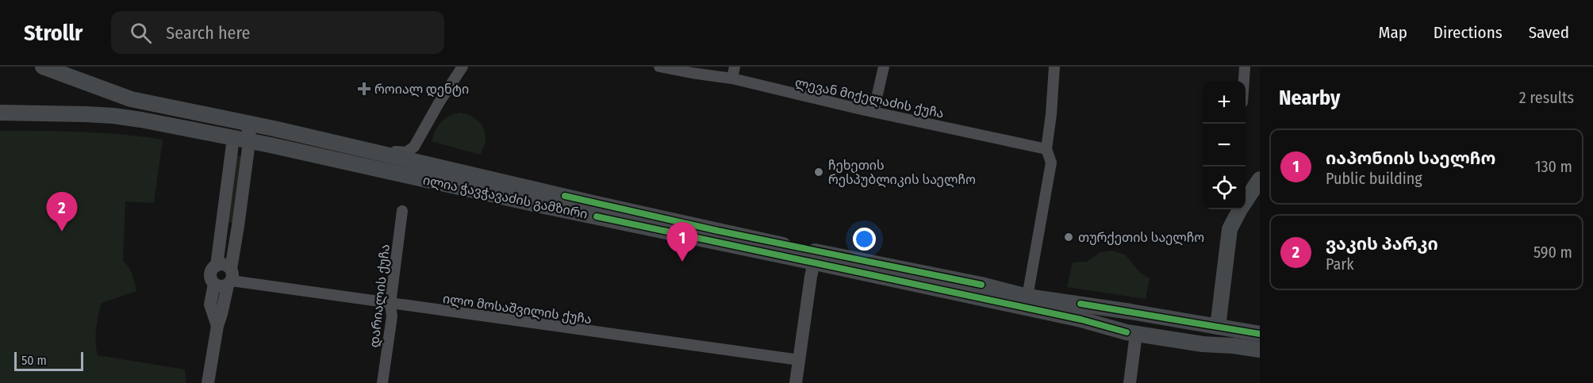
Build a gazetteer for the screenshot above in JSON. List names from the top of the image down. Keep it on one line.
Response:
{"streets":{"main road":["ილია ჭავჭავაძის გამზირი"],"street":["ლევან მიქელაძის ქუჩა","დარიალის ქუჩა","ილო მოსაშვილის ქუჩა"]},"crossings":[["დარიალის ქუჩა","ილო მოსაშვილის ქუჩა"]],"places":{"health":["როიალ დენტი"],"other":["ჩეხეთის რესპუბლიკის საელჩო","თურქეთის საელჩო"]},"scale_bar":"50 m","page":{"header":"Strollr","search":"Search here","nav":["Map","Directions","Saved"],"heading":["Nearby","2 results"],"map_buttons":["+","−"],"list":[{"mark":"1","name":"იაპონიის საელჩო","note":"Public building","value":"130 m"},{"mark":"2","name":"ვაკის პარკი","note":"Park","value":"590 m"}],"pins":["2","1"],"scale":"50 m"}}
